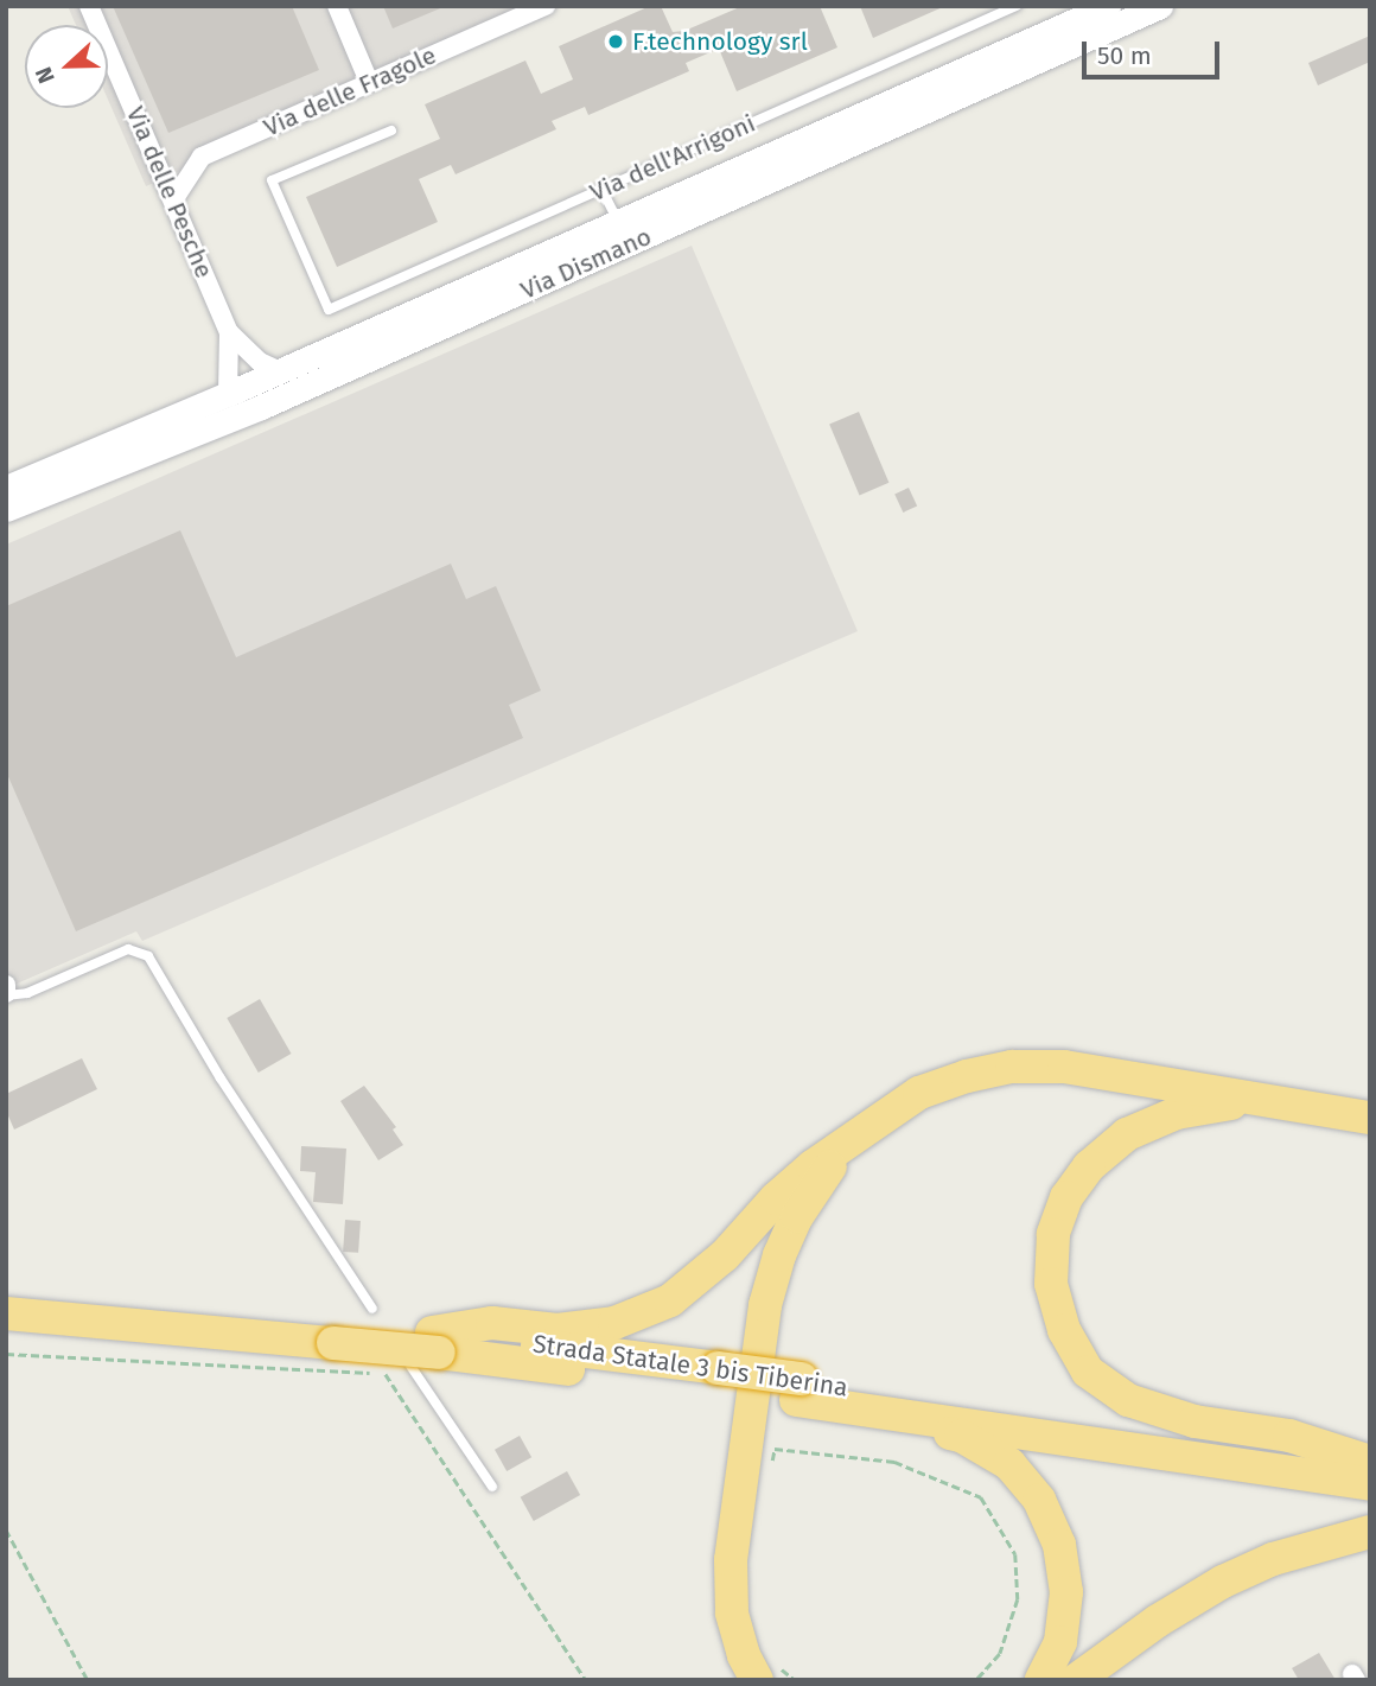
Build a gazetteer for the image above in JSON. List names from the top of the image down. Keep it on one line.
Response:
{"streets":{"highway":["Strada Statale 3 bis Tiberina"],"main road":["Via Dismano"],"street":["Via delle Fragole","Via delle Pesche"],"lane":["Via dell'Arrigoni"]},"crossings":[["Via delle Fragole","Via delle Pesche"],["Via delle Pesche","Via Dismano"]],"places":["F.technology srl"],"scale_bar":"50 m","north":"left"}
